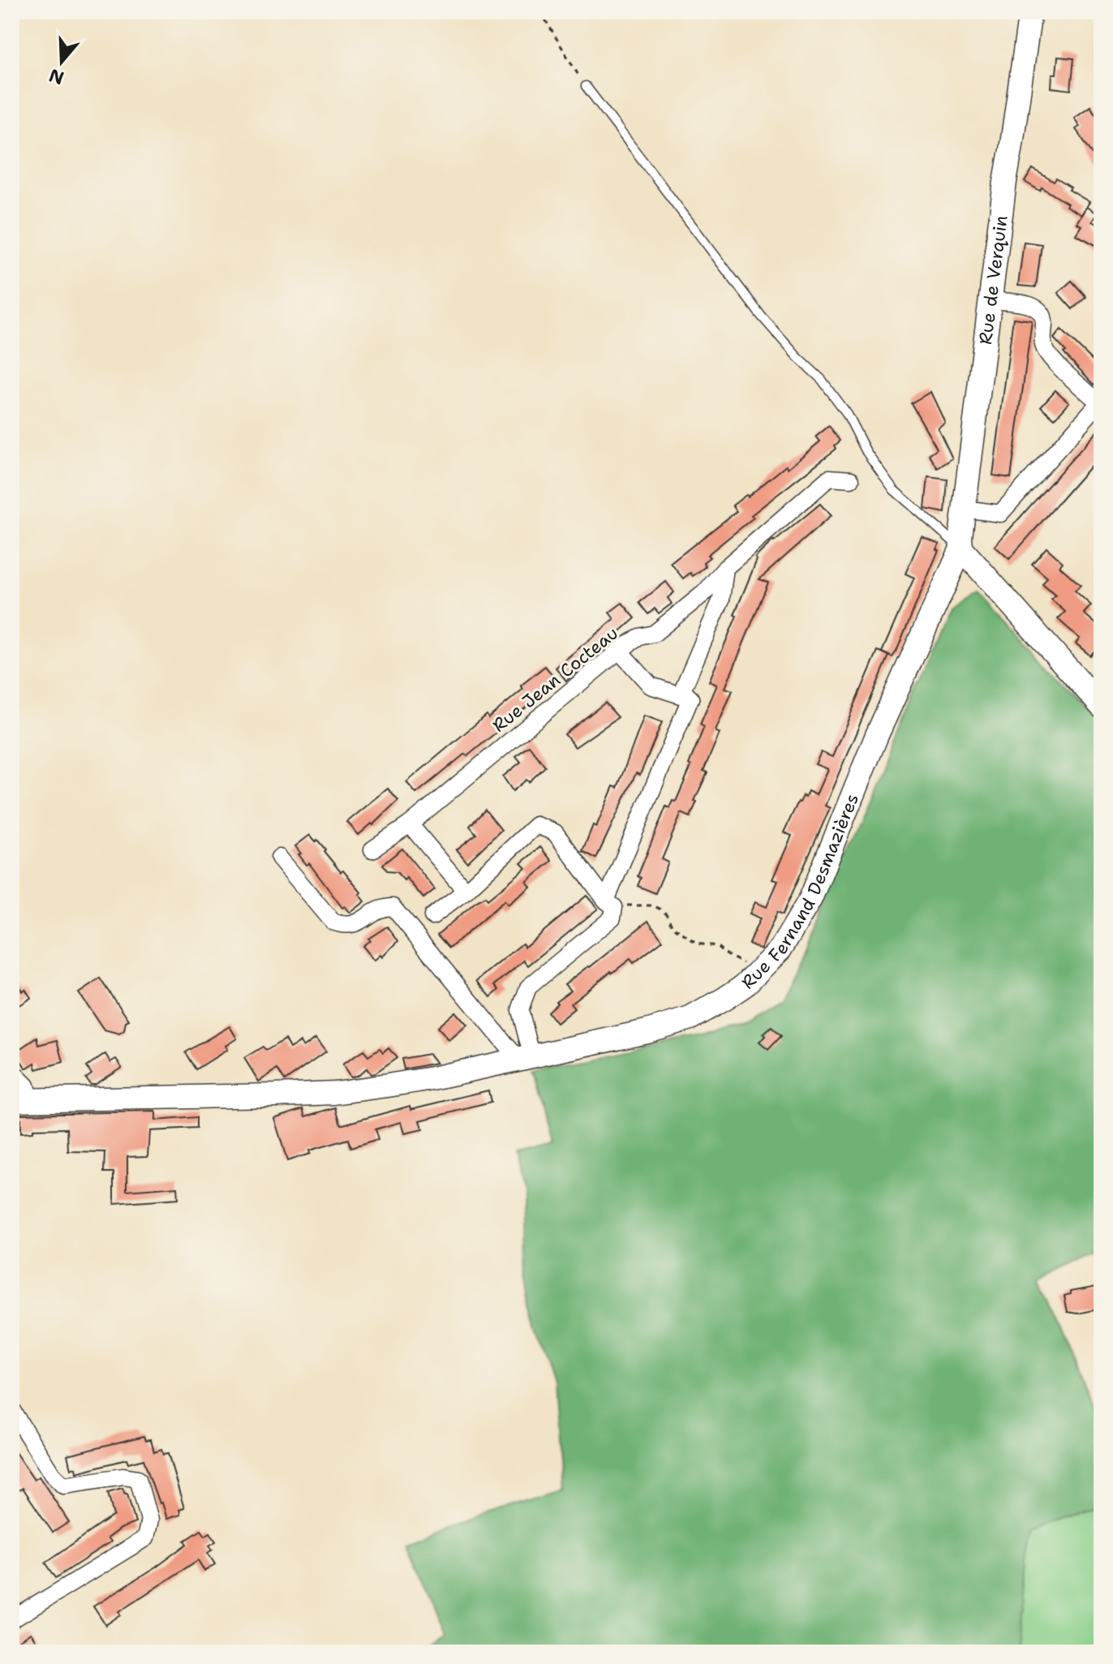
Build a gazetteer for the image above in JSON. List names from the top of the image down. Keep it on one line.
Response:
{"streets":{"street":["Rue de Verquin","Rue Jean Cocteau","Rue Fernand Desmazières"]},"crossings":[["Rue de Verquin","Rue Fernand Desmazières"]],"north":"bottom"}
